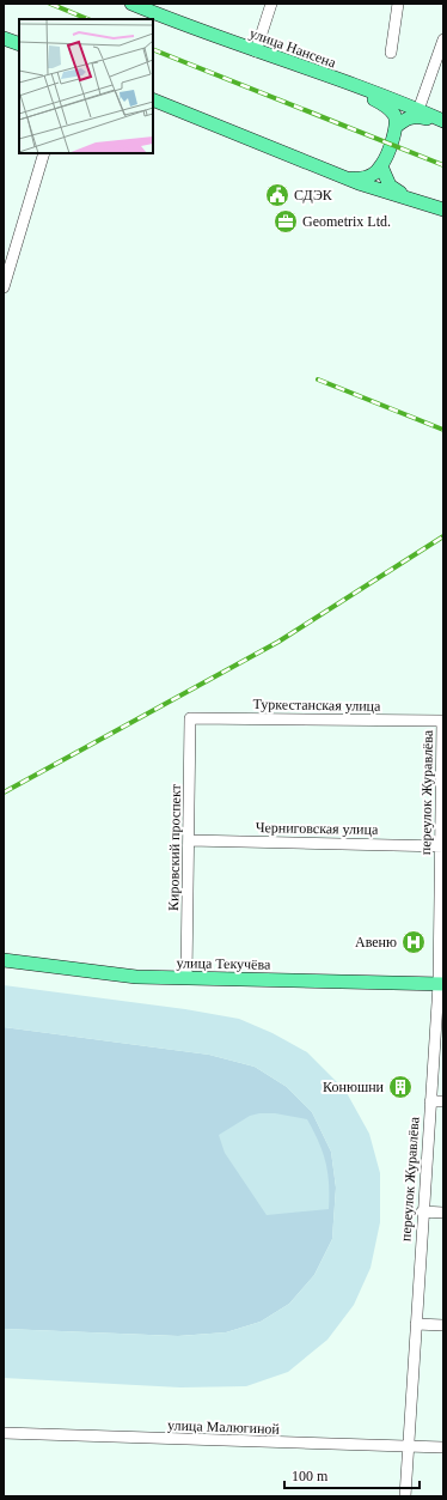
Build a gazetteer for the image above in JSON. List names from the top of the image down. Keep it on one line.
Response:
{"streets":{"main road":["улица Нансена","улица Текучёва"],"street":["Туркестанская улица","переулок Журавлёва","Черниговская улица","Кировский проспект","улица Малюгиной"]},"crossings":[["Туркестанская улица","переулок Журавлёва"],["Туркестанская улица","Кировский проспект"],["переулок Журавлёва","Черниговская улица"],["переулок Журавлёва","улица Текучёва"],["переулок Журавлёва","улица Малюгиной"],["Черниговская улица","Кировский проспект"],["Кировский проспект","улица Текучёва"]],"places":{"public building":["СДЭК"],"office":["Geometrix Ltd."],"hospital":["Авеню"],"building":["Конюшни"]},"scale_bar":"100 m"}
